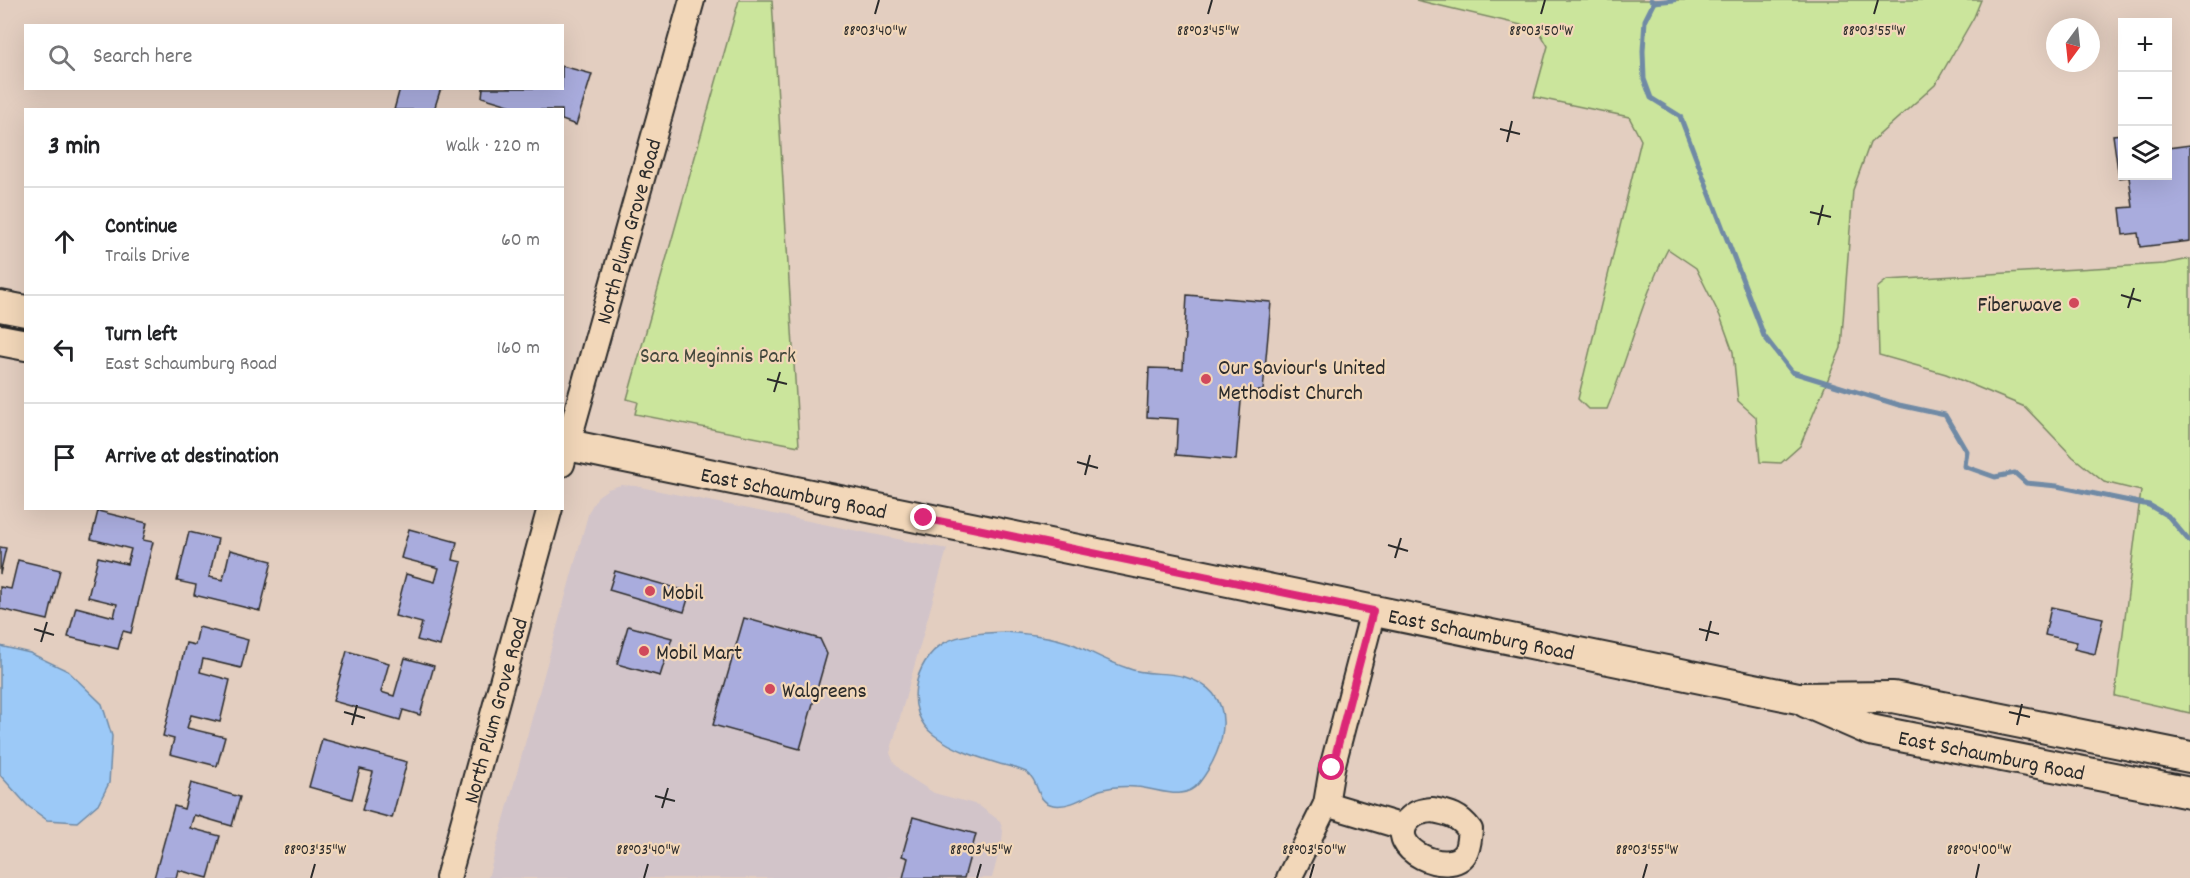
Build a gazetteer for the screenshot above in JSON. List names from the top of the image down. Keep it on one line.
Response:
{"streets":{"main road":["East Schaumburg Road"],"street":["North Plum Grove Road"]},"crossings":[["North Plum Grove Road","East Schaumburg Road"]],"parks":["Sara Meginnis Park"],"places":["Fiberwave","Our Saviour's United Methodist Church","Mobil","Mobil Mart","Walgreens"],"north":"bottom","page":{"map_buttons":["+","−"],"search":"Search here","heading":["3 min","Walk · 220 m"],"list":[["Continue","Trails Drive","60 m"],["Turn left","East Schaumburg Road","160 m"],"Arrive at destination"]},"coordinates":["88°03'40\"W","88°03'45\"W","88°03'50\"W","88°03'55\"W","88°03'35\"W","88°04'00\"W"]}
